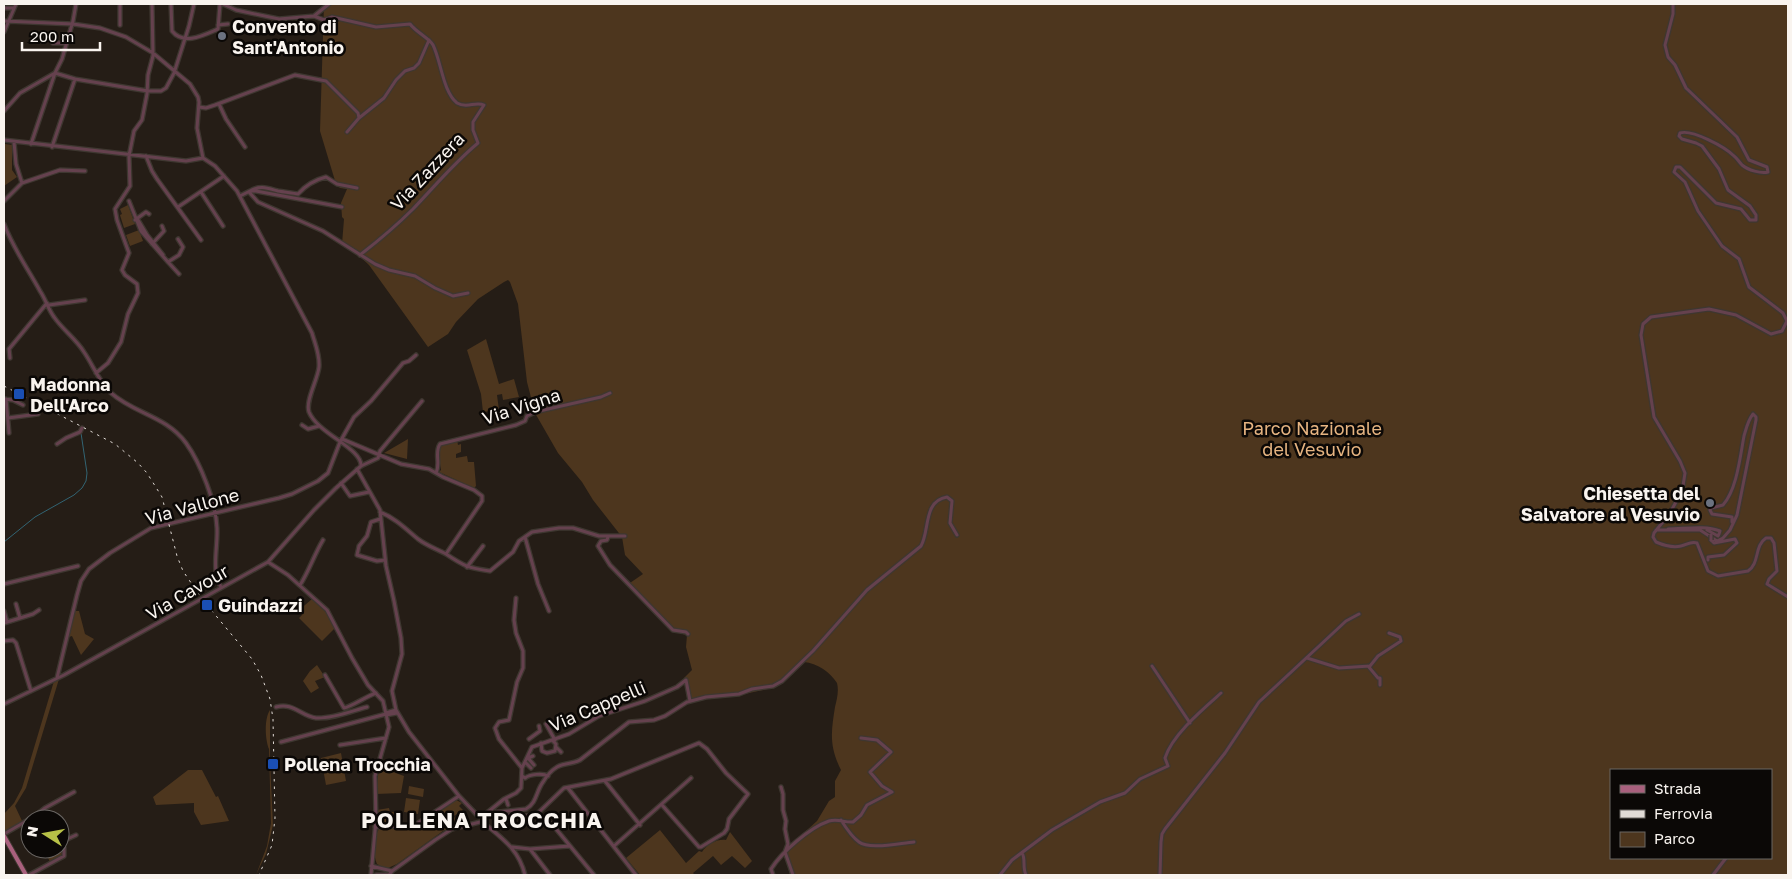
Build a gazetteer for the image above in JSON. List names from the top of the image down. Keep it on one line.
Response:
{"streets":{"street":["Via Zazzera","Via Vigna","Via Vallone","Via Cavour","Via Cappelli"]},"crossings":[["Via Vallone","Via Cavour"]],"districts":["POLLENA TROCCHIA"],"parks":["Parco Nazionale del Vesuvio"],"places":{"other":["Convento di Sant'Antonio","Chiesetta del Salvatore al Vesuvio"],"transit":["Madonna Dell'Arco","Guindazzi","Pollena Trocchia"]},"legend":["Strada","Ferrovia","Parco"],"scale_bar":"200 m","north":"left"}
